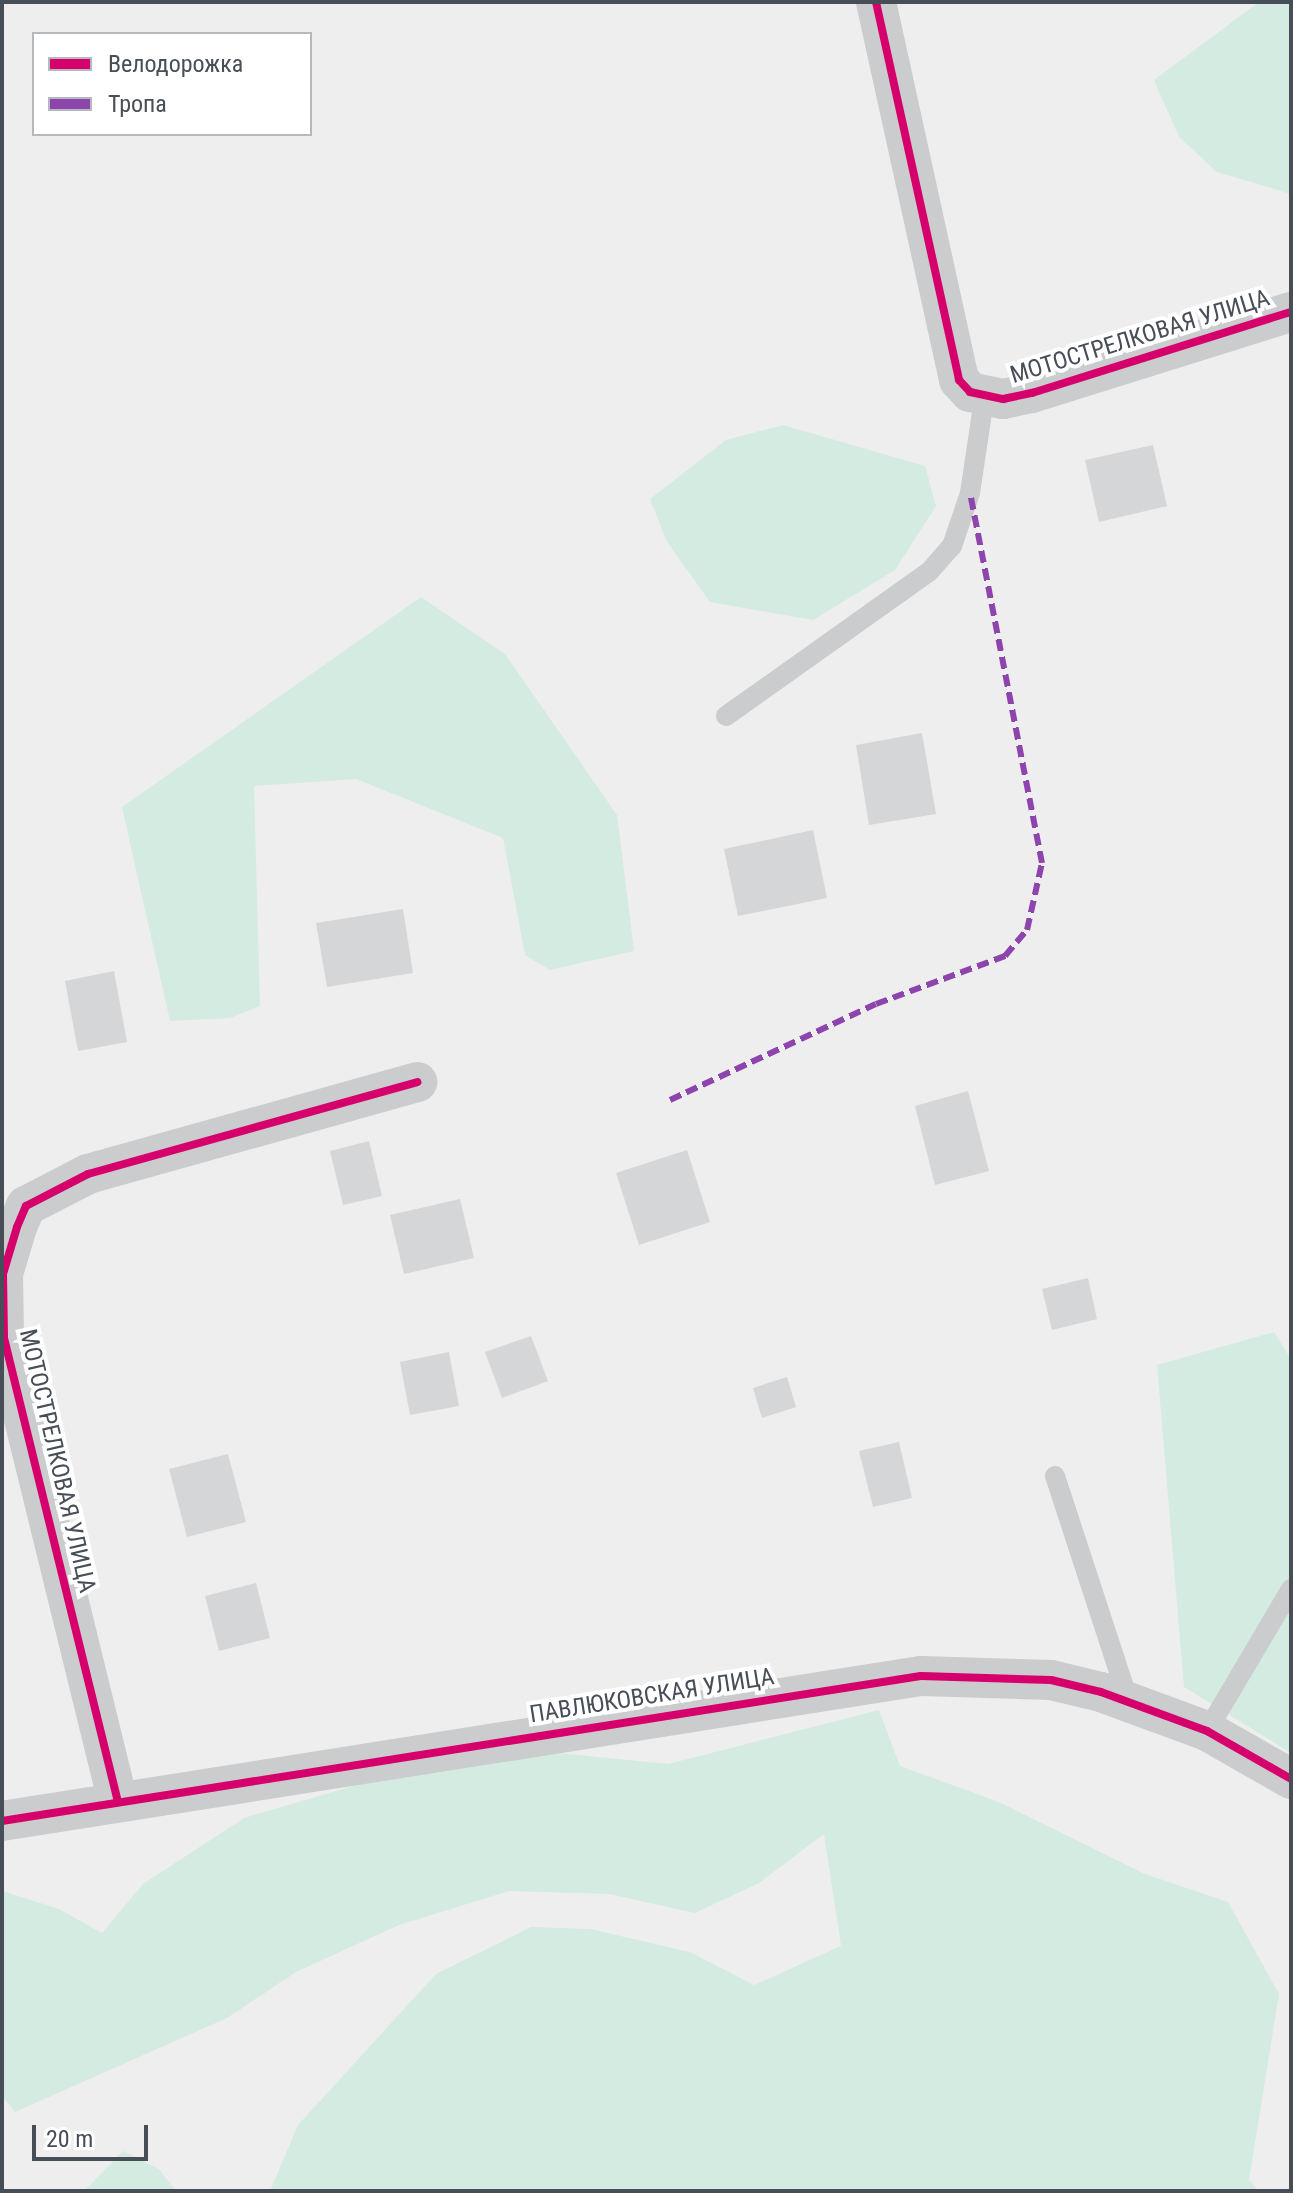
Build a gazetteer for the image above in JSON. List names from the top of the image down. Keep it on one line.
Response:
{"streets":{"street":["МОТОСТРЕЛКОВАЯ УЛИЦА","ПАВЛЮКОВСКАЯ УЛИЦА"]},"crossings":[["МОТОСТРЕЛКОВАЯ УЛИЦА","ПАВЛЮКОВСКАЯ УЛИЦА"]],"legend":["Велодорожка","Тропа"],"scale_bar":"20 m"}
